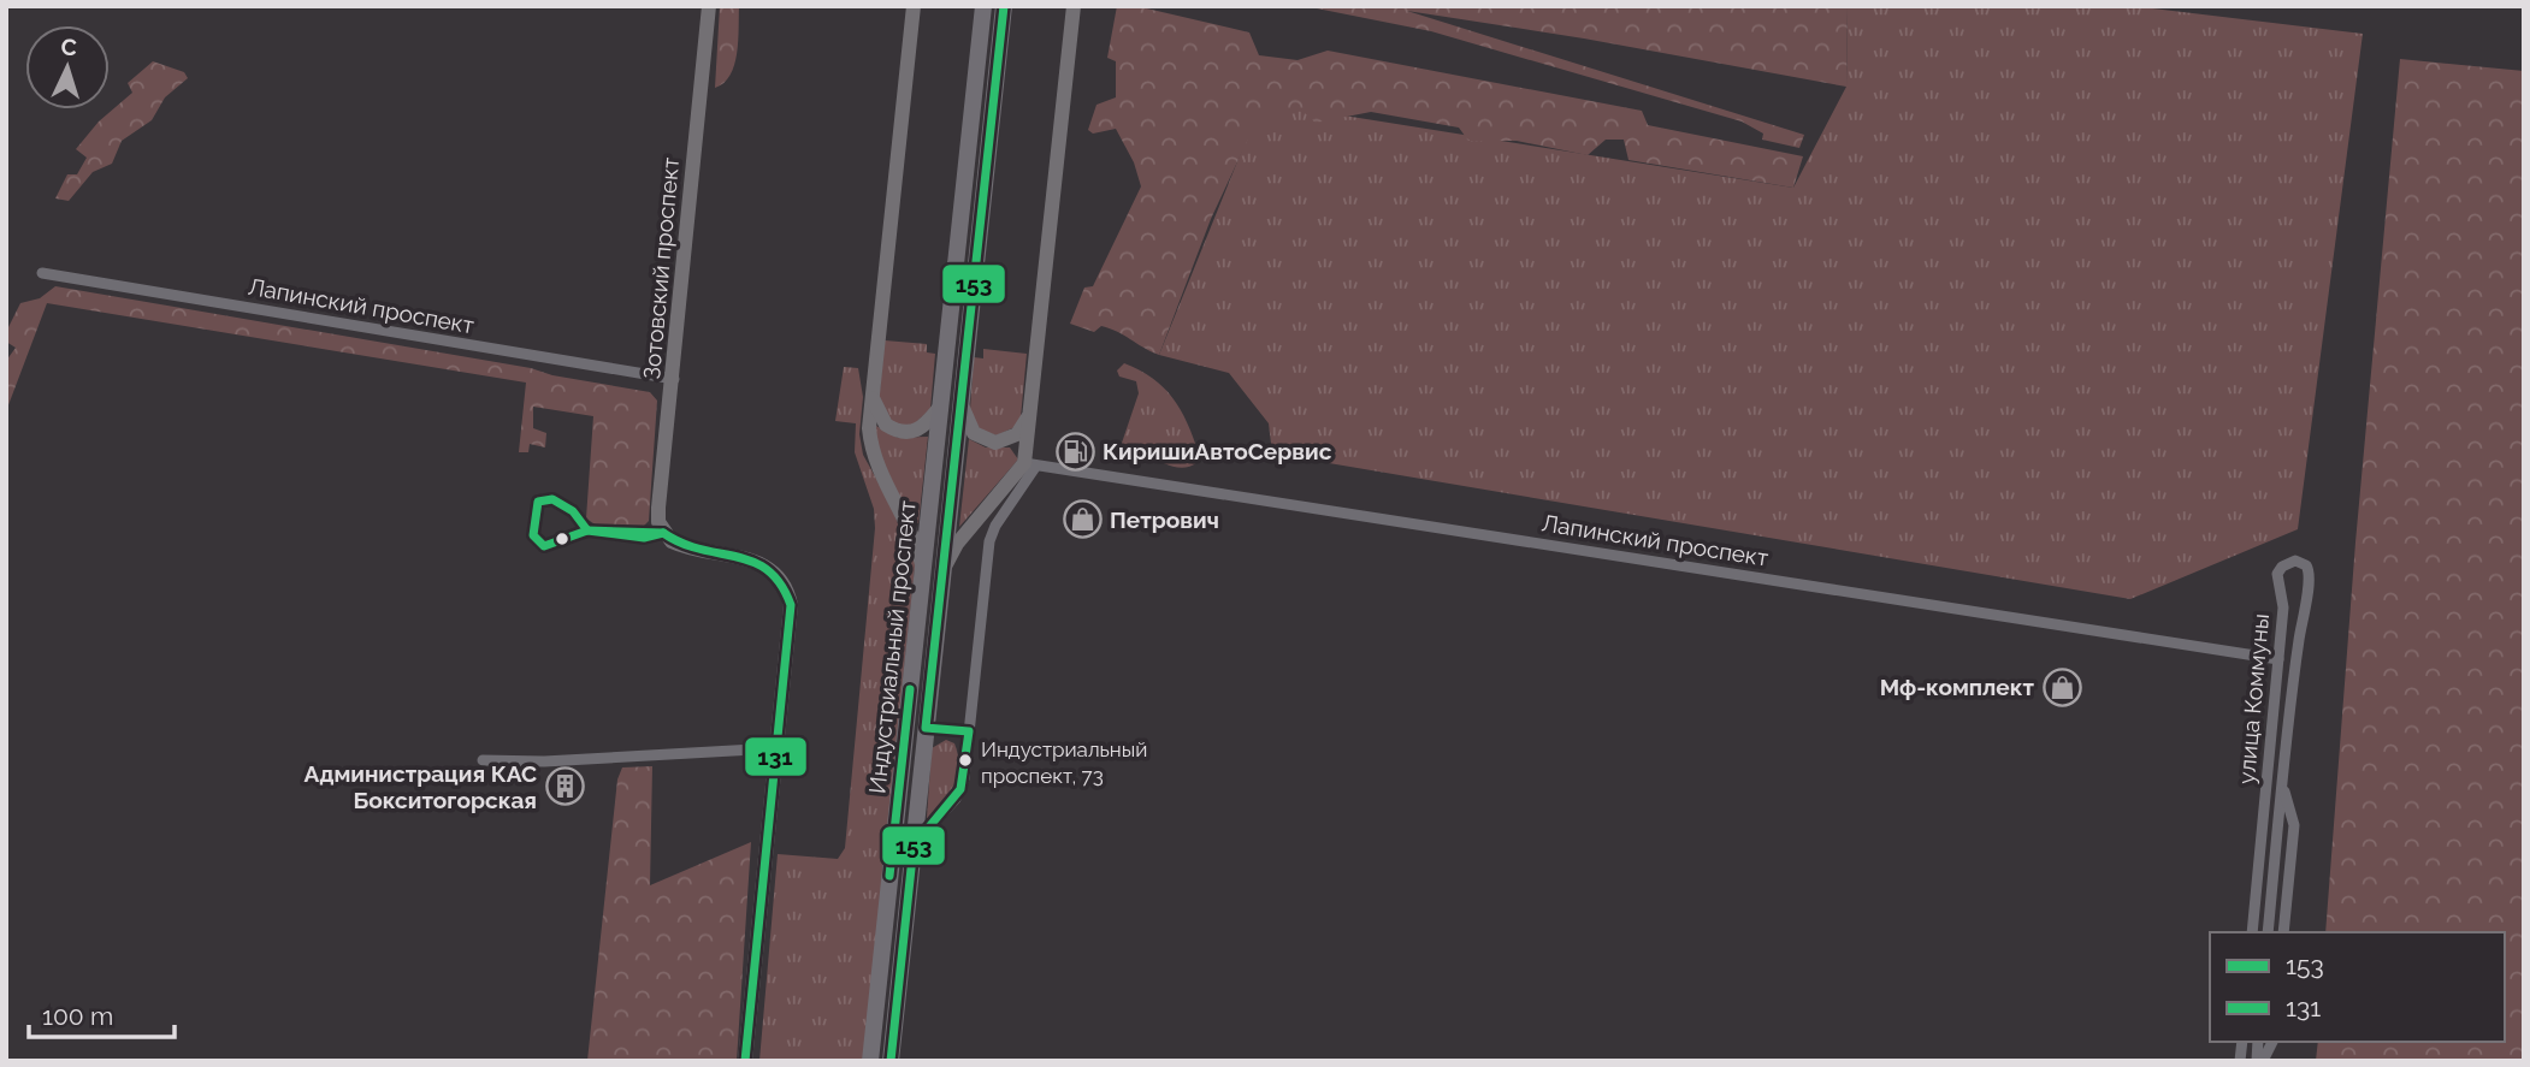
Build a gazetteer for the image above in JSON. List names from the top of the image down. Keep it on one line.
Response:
{"streets":{"main road":["Индустриальный проспект"],"street":["Зотовский проспект","Лапинский проспект","улица Коммуны"]},"crossings":[["Зотовский проспект","Лапинский проспект"],["Лапинский проспект","улица Коммуны"]],"places":{"fuel station":["КиришиАвтоСервис"],"shop":["Петрович","Мф-комплект"],"other":["Индустриальный проспект, 73"],"building":["Администрация КАС Бокситогорская"]},"lines":["transit line 153","transit line 131"],"legend":["153","131"],"scale_bar":"100 m","north":"top"}
